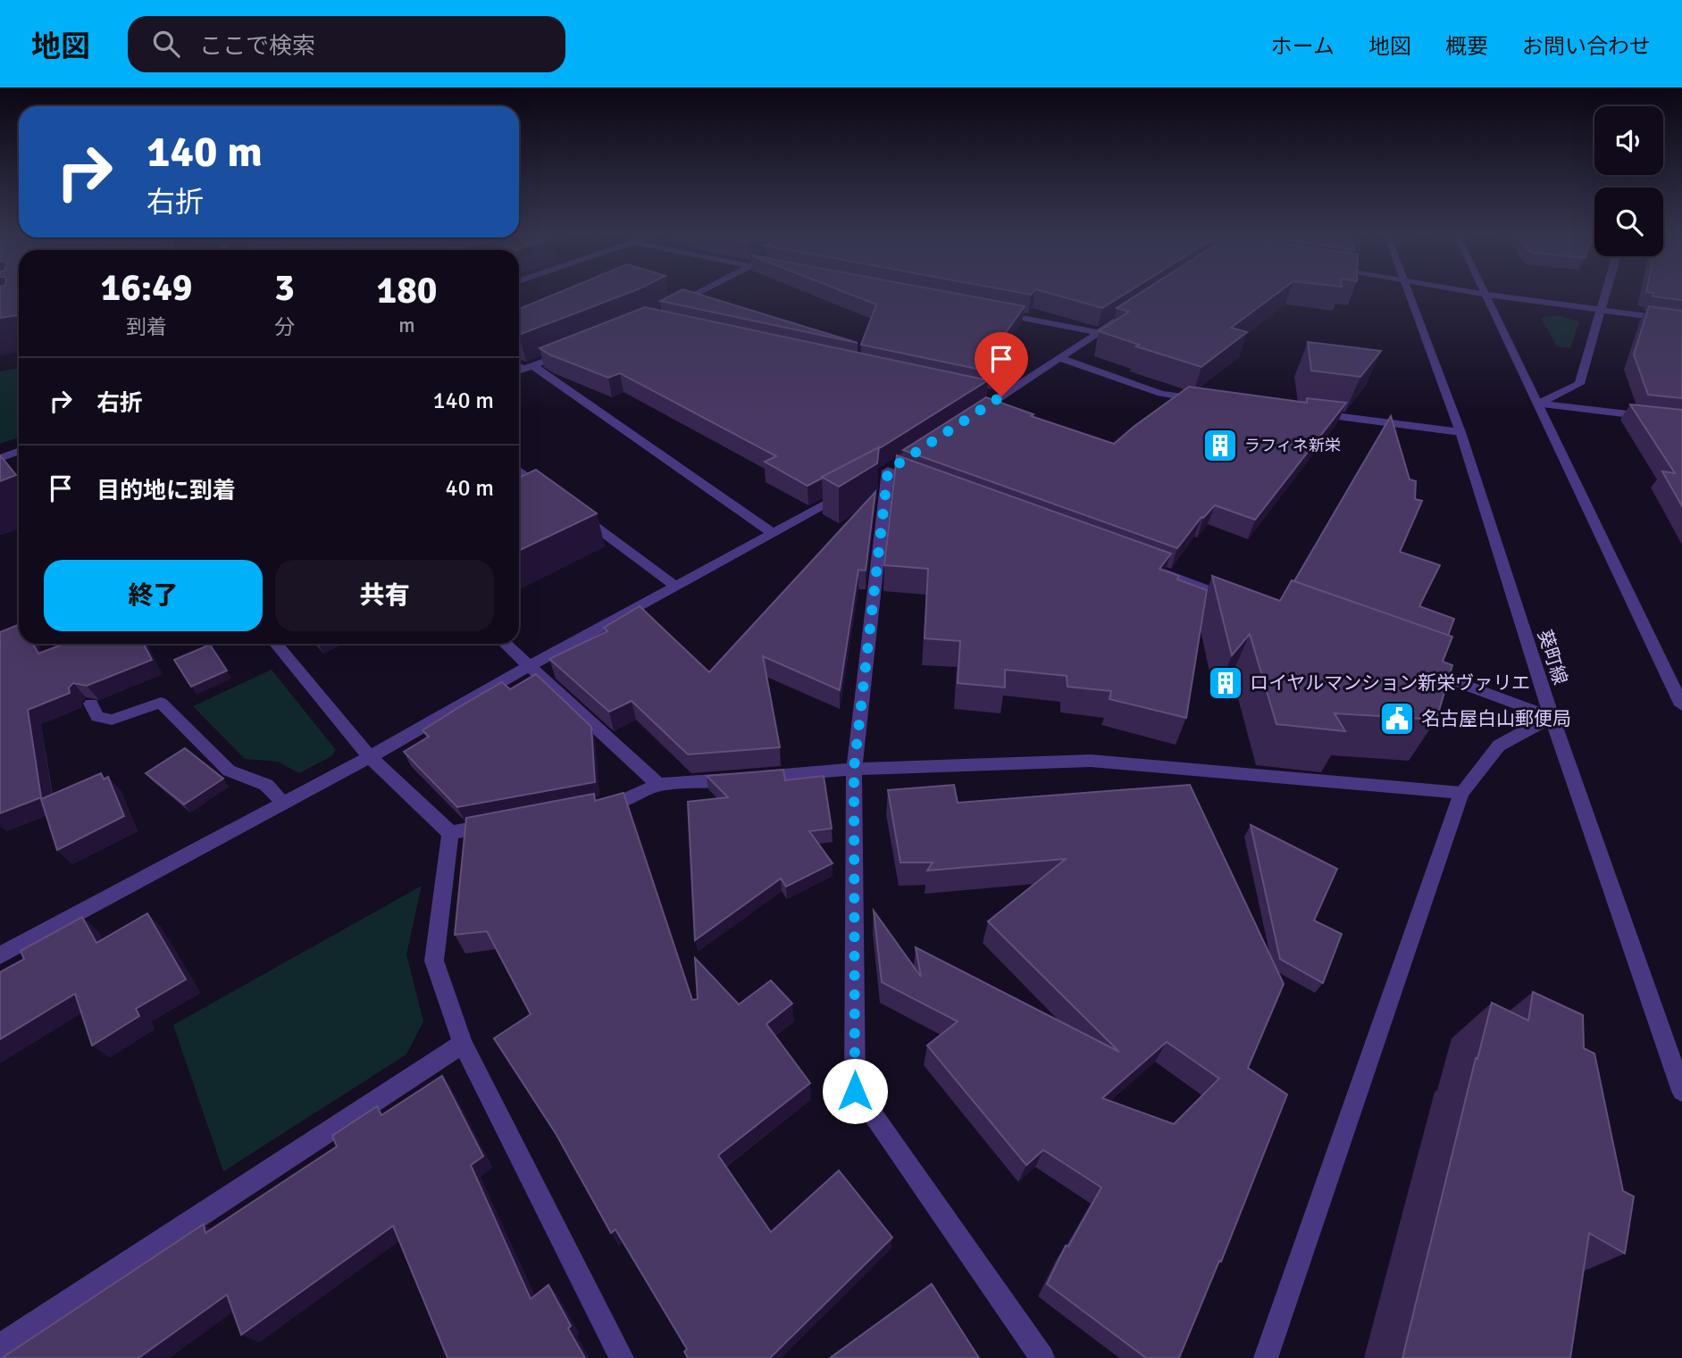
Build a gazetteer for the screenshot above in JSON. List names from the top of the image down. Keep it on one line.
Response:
{"streets":{"street":["葵町線"]},"places":{"building":["ラフィネ新栄","ロイヤルマンション新栄ヴァリエ"],"public building":["名古屋白山郵便局"]},"page":{"header":"地図","search":"ここで検索","nav":["ホーム","地図","概要","お問い合わせ"],"turn":["140 m","右折"],"eta":["16:49","到着","3","分","180","m"],"list":[{"name":"右折","value":"140 m"},{"name":"目的地に到着","value":"40 m"}],"buttons":["終了","共有"]}}
